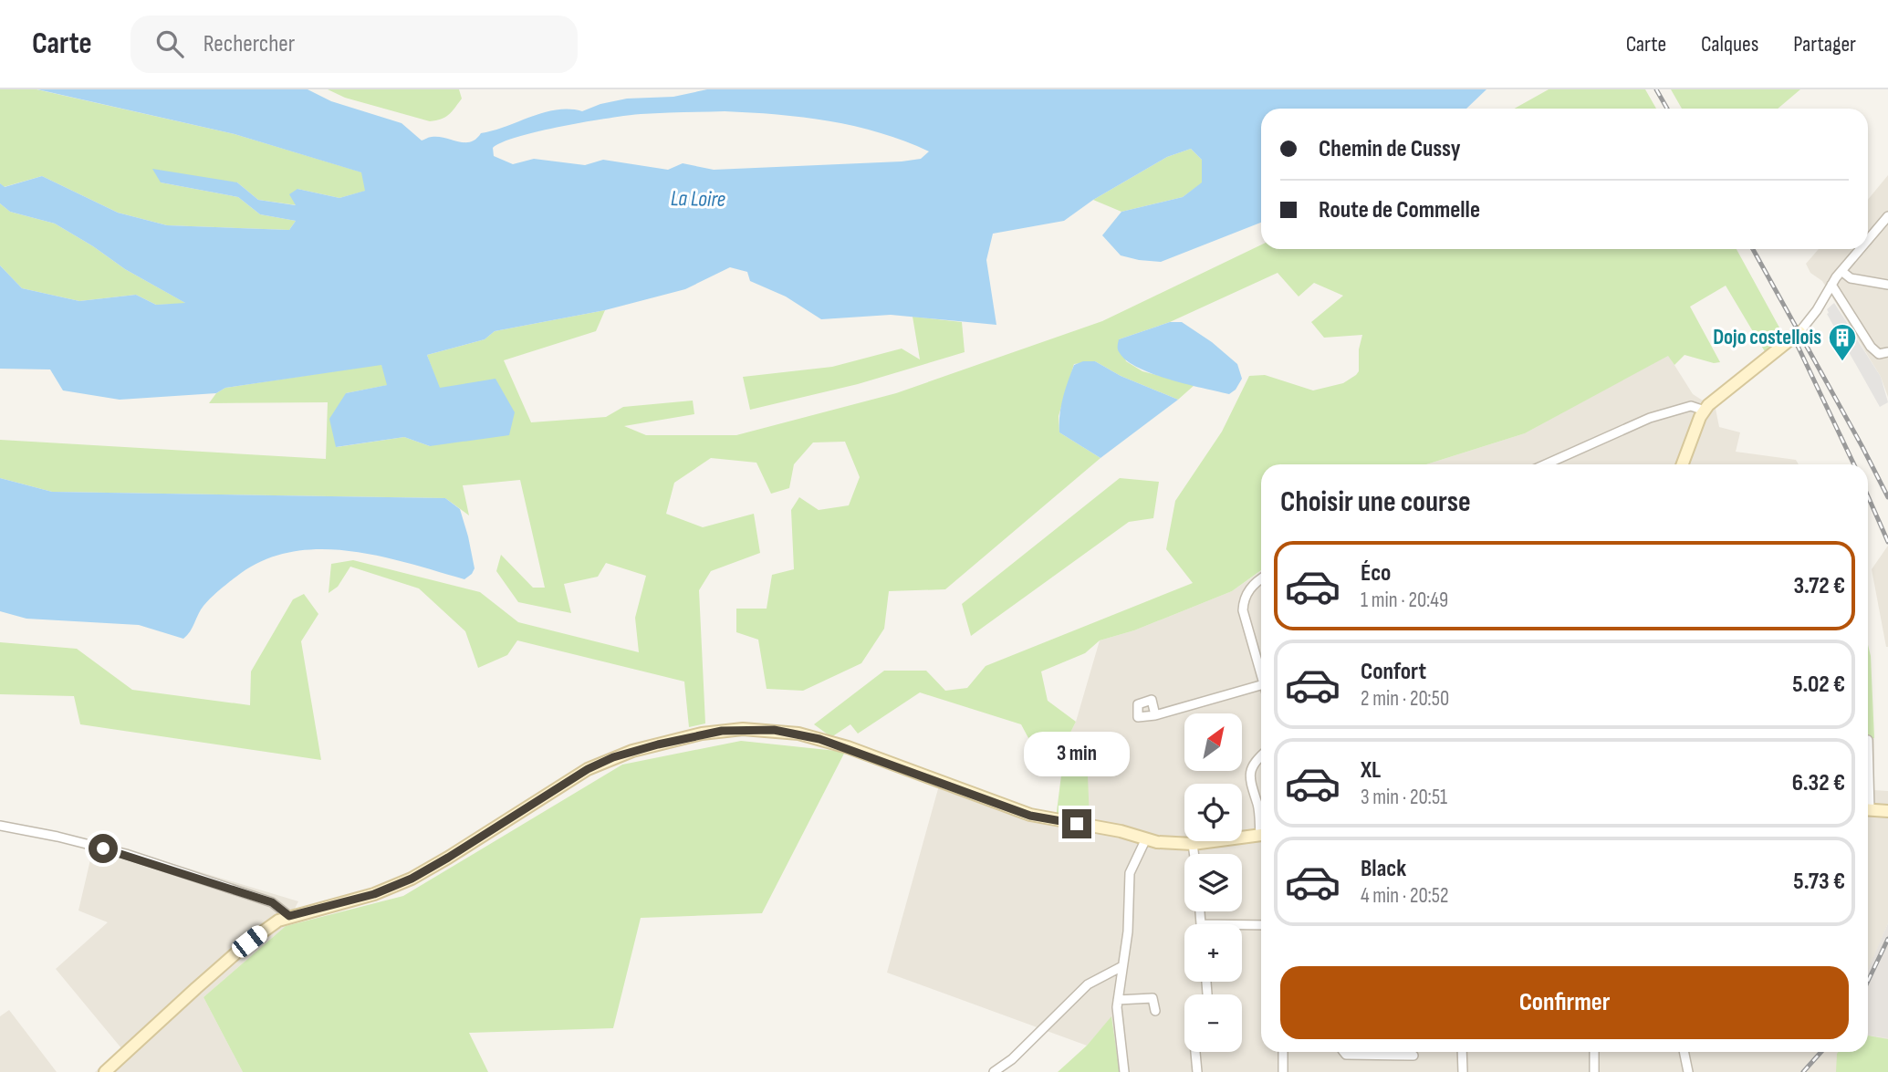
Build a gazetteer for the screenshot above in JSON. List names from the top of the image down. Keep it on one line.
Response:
{"water":["La Loire"],"places":{"building":["Dojo costellois"]},"north":"top right","page":{"header":"Carte","search":"Rechercher","nav":["Carte","Calques","Partager"],"banner":["Chemin de Cussy","Route de Commelle"],"heading":"Choisir une course","list":[{"name":"Éco","note":"1 min · 20:49","value":"3.72 €"},{"name":"Confort","note":"2 min · 20:50","value":"5.02 €"},{"name":"XL","note":"3 min · 20:51","value":"6.32 €"},{"name":"Black","note":"4 min · 20:52","value":"5.73 €"}],"map_buttons":["+","−"],"bubble":"3 min","buttons":"Confirmer"}}
